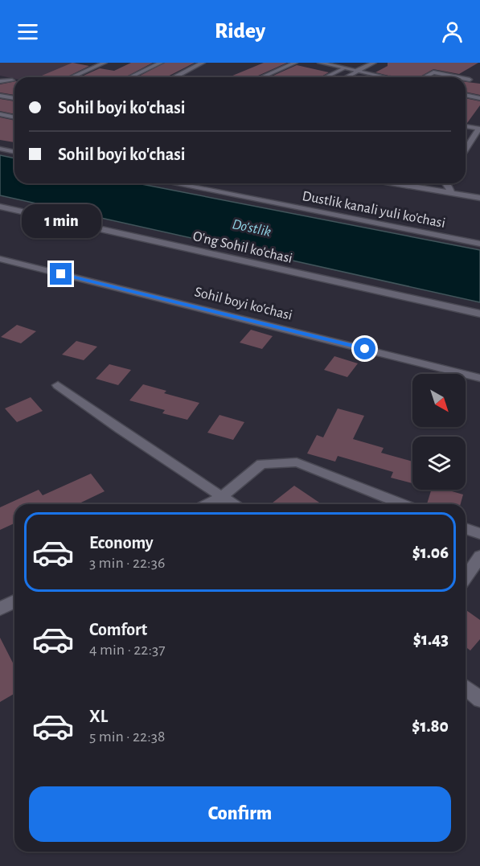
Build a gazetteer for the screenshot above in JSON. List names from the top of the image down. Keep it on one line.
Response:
{"streets":{"street":["Dustlik kanali yuli ko'chasi","O'ng Sohil ko'chasi","Sohil boyi ko'chasi"]},"water":["Do'stlik"],"north":"bottom right","page":{"header":"Ridey","banner":["Sohil boyi ko'chasi","Sohil boyi ko'chasi"],"bubble":"1 min","list":[{"name":"Economy","note":"3 min · 22:36","value":"$1.06"},{"name":"Comfort","note":"4 min · 22:37","value":"$1.43"},{"name":"XL","note":"5 min · 22:38","value":"$1.80"}],"buttons":"Confirm"}}
